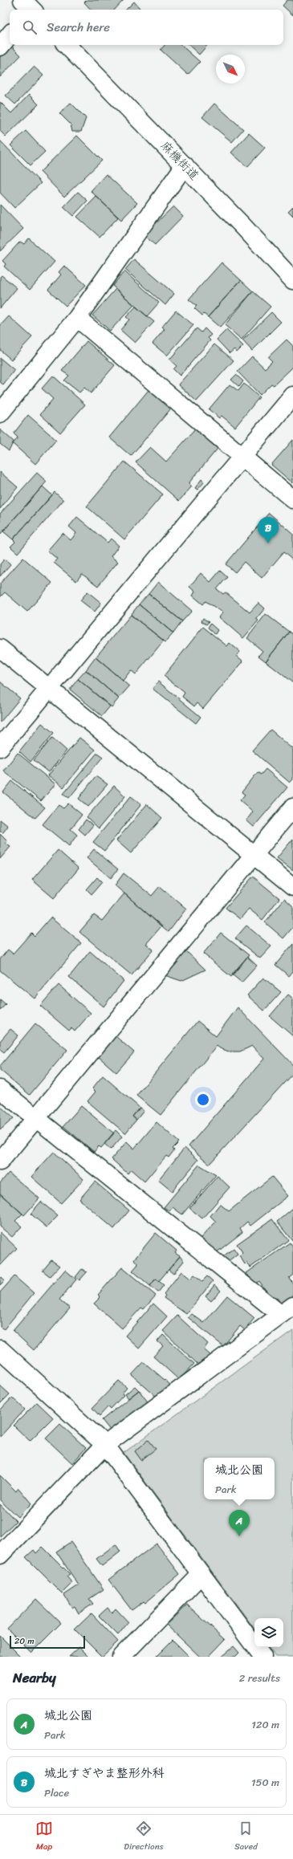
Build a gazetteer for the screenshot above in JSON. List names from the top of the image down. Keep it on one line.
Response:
{"streets":{"street":["麻機街道"]},"scale_bar":"20 m","north":"bottom right","page":{"search":"Search here","pins":["B","A"],"popup":["城北公園","Park"],"scale":"20 m","heading":["Nearby","2 results"],"list":[{"mark":"A","name":"城北公園","note":"Park","value":"120 m"},{"mark":"B","name":"城北すぎやま整形外科","note":"Place","value":"150 m"}],"nav":["Map","Directions","Saved"]}}
